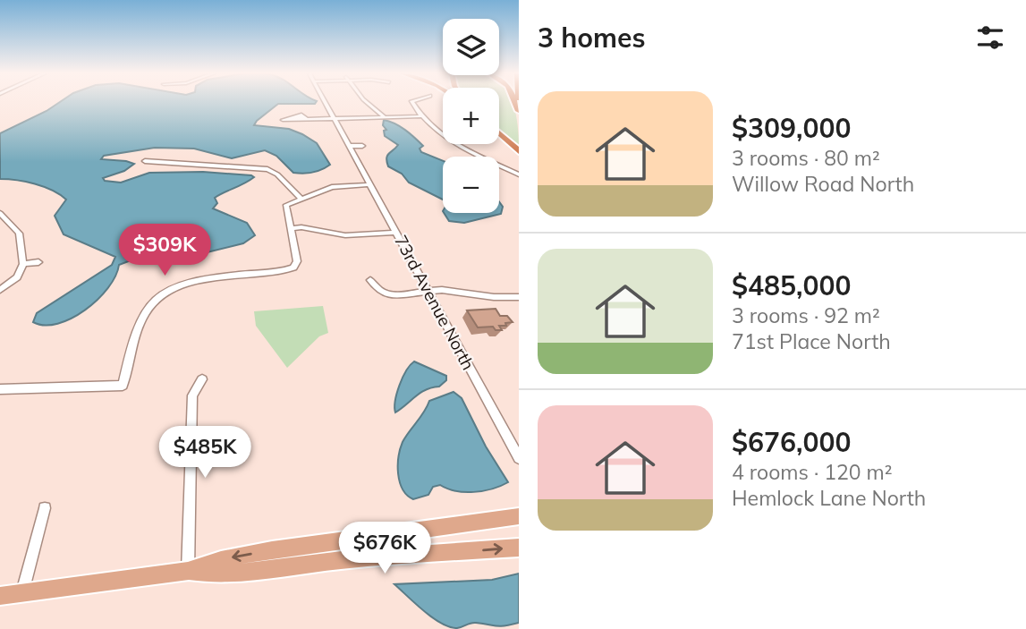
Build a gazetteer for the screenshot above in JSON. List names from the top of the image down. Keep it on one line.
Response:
{"streets":{"street":["73rd Avenue North"]},"page":{"heading":"3 homes","map_buttons":["+","−"],"list":[{"name":"$309,000","note":"3 rooms · 80 m² · Willow Road North"},{"name":"$485,000","note":"3 rooms · 92 m² · 71st Place North"},{"name":"$676,000","note":"4 rooms · 120 m² · Hemlock Lane North"}],"price":["$309K","$485K","$676K"]}}
